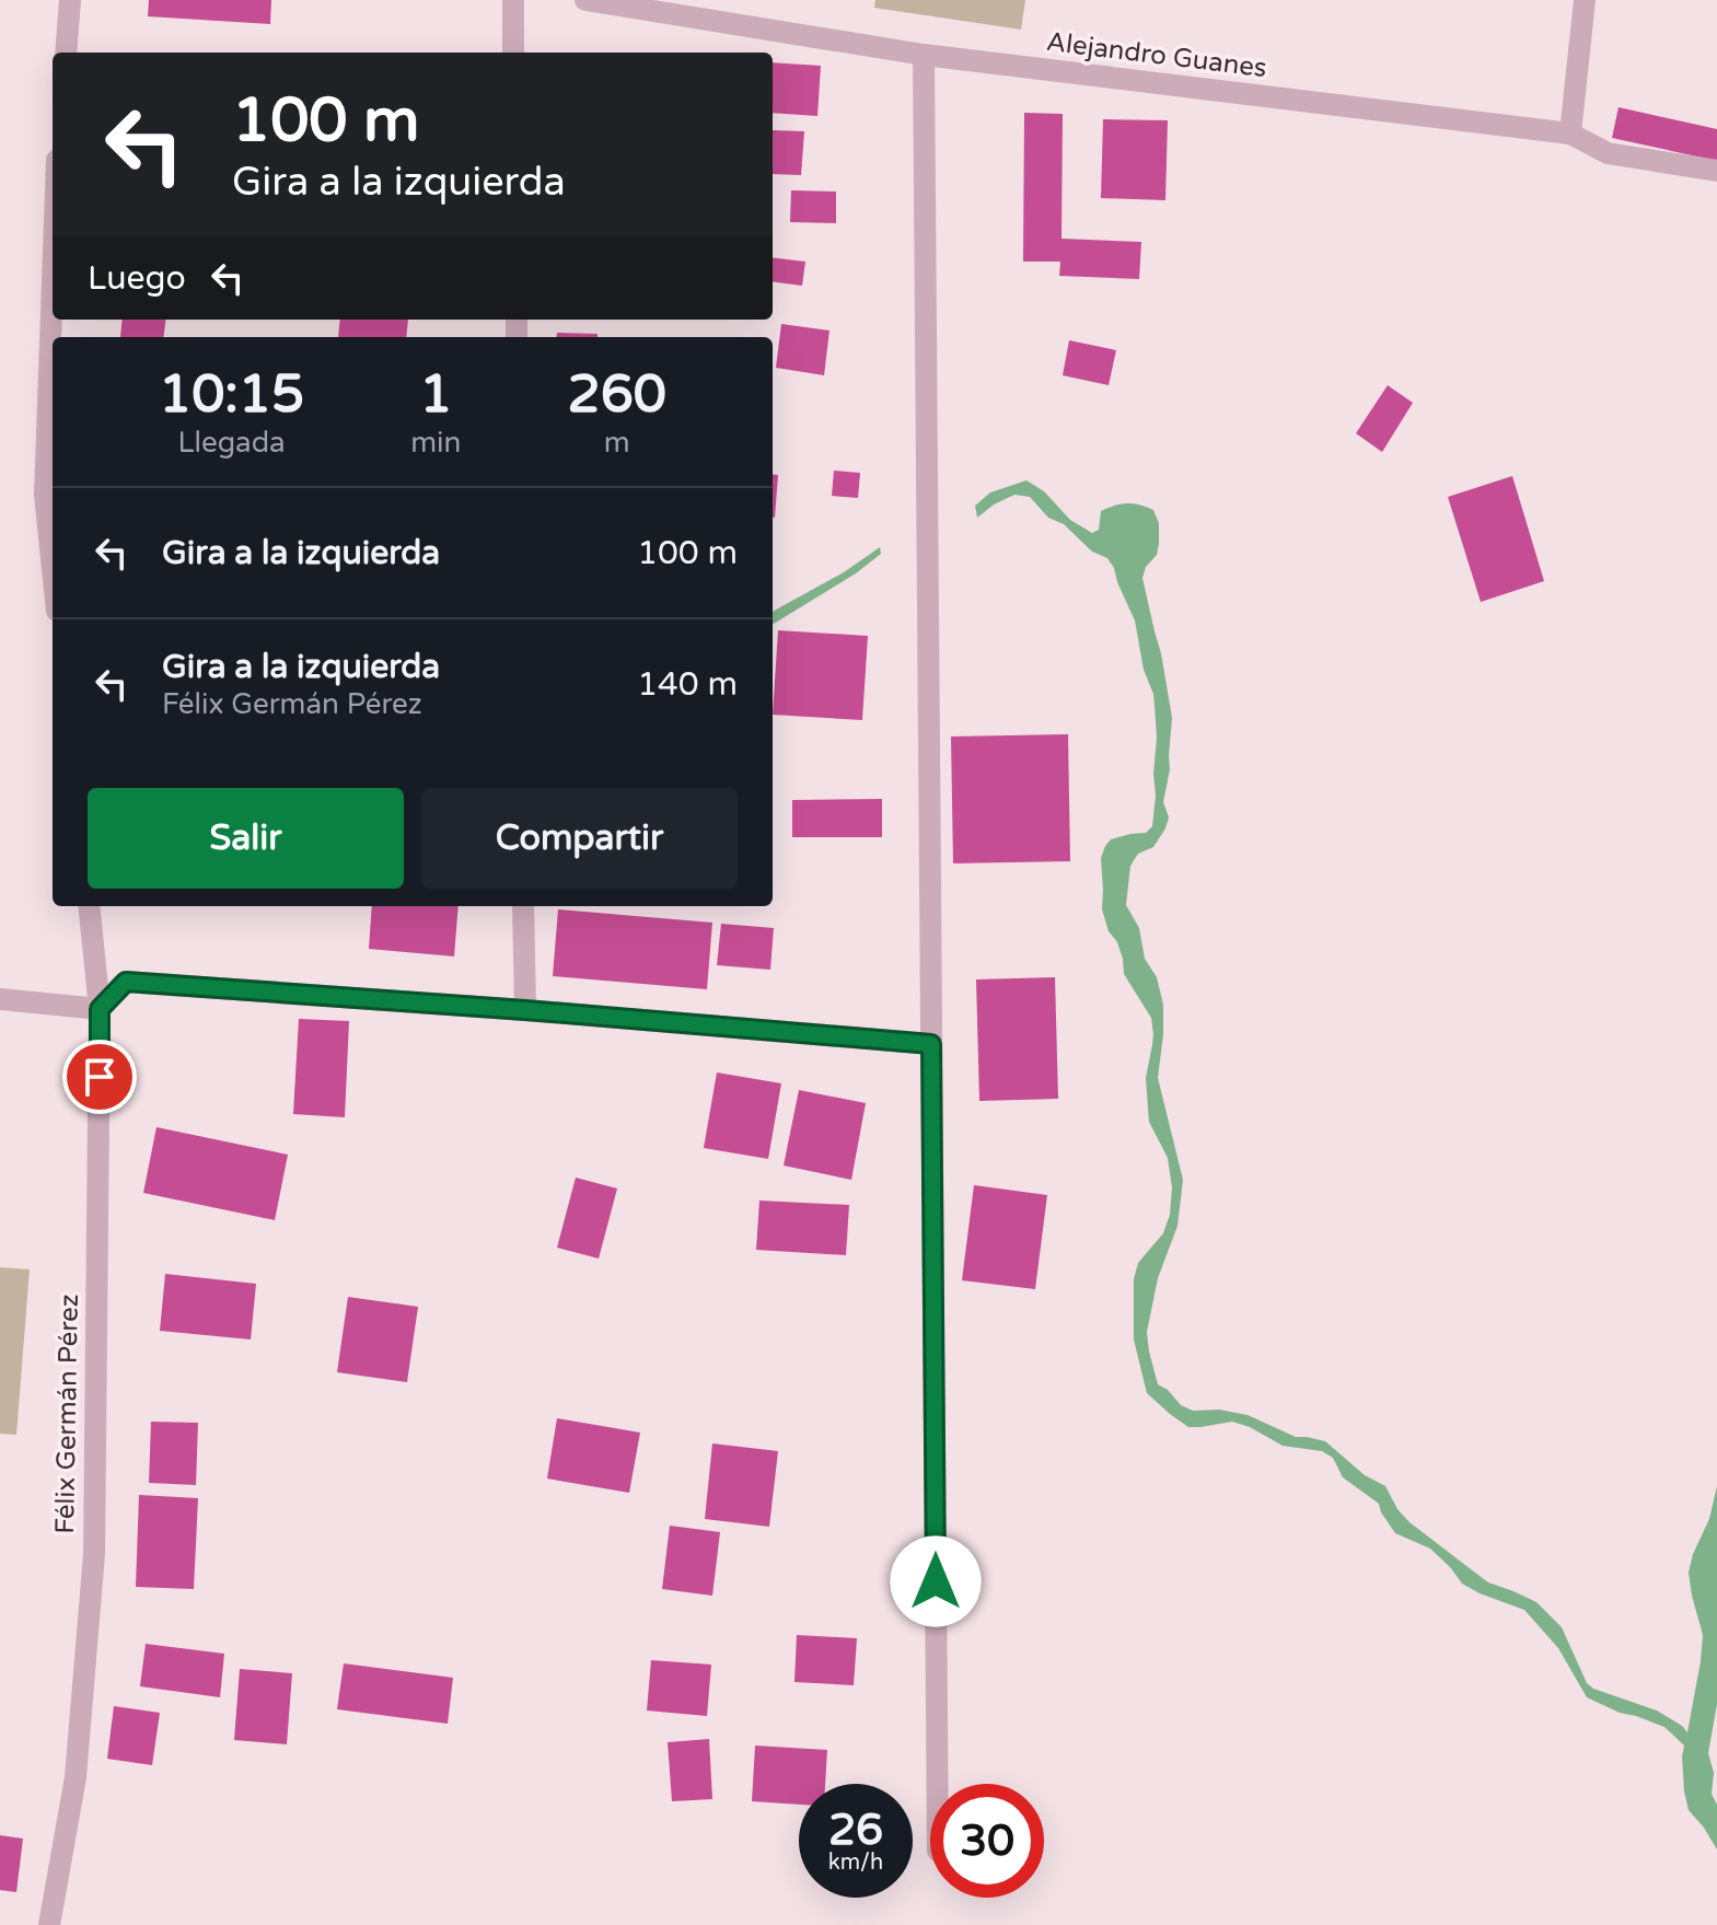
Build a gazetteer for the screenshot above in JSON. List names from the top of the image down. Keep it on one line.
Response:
{"streets":{"street":["Alejandro Guanes","Félix Germán Pérez"]},"page":{"turn":["100 m","Gira a la izquierda"],"then":"Luego","eta":["10:15","Llegada","1","min","260","m"],"list":[{"name":"Gira a la izquierda","value":"100 m"},{"name":"Gira a la izquierda","note":"Félix Germán Pérez","value":"140 m"}],"buttons":["Salir","Compartir"],"speed":"26 km/h","limit":"30"}}
